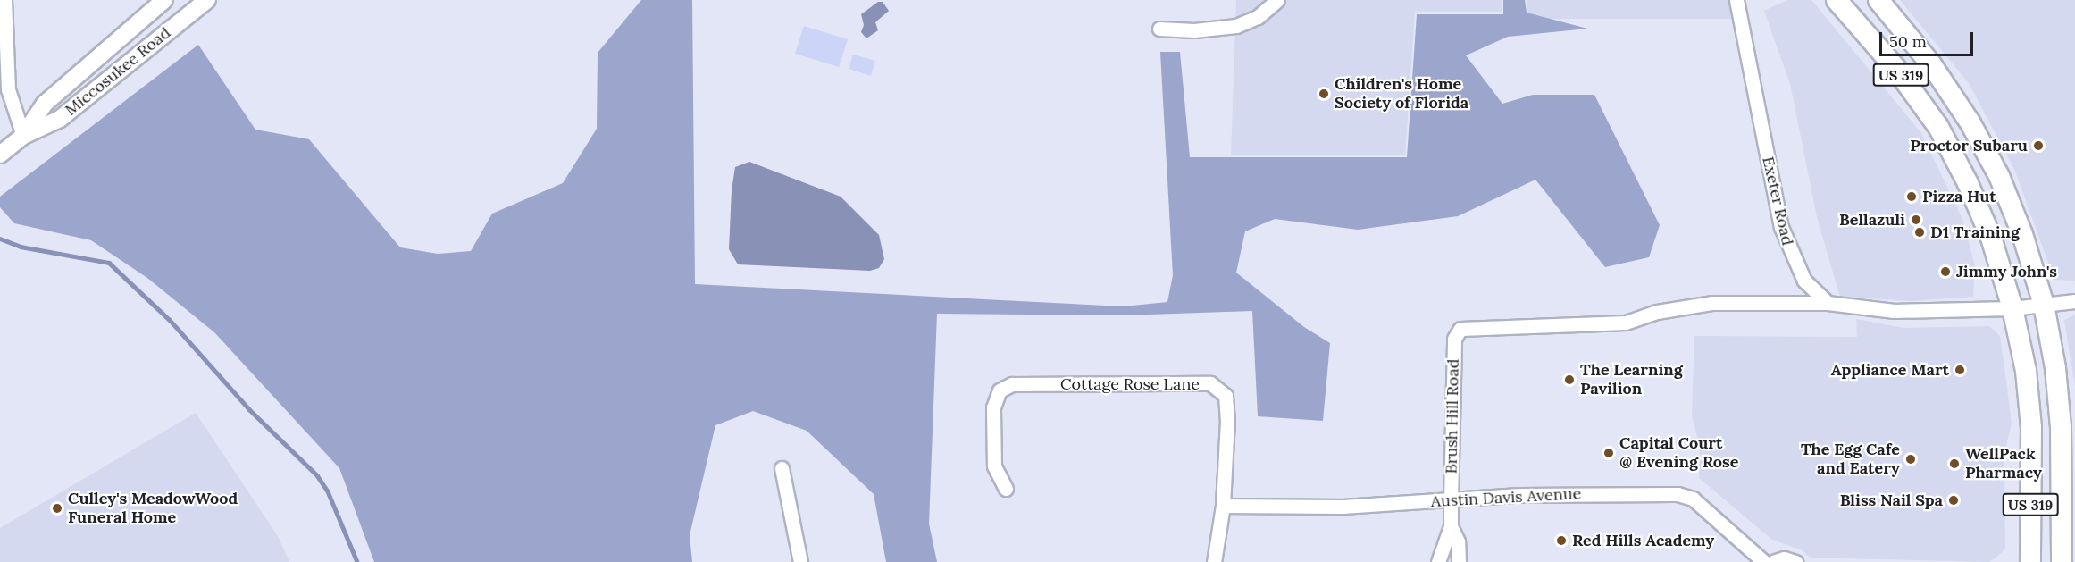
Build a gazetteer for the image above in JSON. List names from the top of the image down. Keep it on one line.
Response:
{"streets":{"main road":["US 319"],"street":["Miccosukee Road","Exeter Road","Cottage Rose Lane","Brush Hill Road","Austin Davis Avenue"]},"crossings":[["Exeter Road","Brush Hill Road"],["Cottage Rose Lane","Austin Davis Avenue"],["Brush Hill Road","Austin Davis Avenue"]],"places":["Children's Home Society of Florida","Proctor Subaru","Pizza Hut","Bellazuli","D1 Training","Jimmy John's","Appliance Mart","The Learning Pavilion","Capital Court @ Evening Rose","The Egg Cafe and Eatery","WellPack Pharmacy","Bliss Nail Spa","Culley's MeadowWood Funeral Home","Red Hills Academy"],"scale_bar":"50 m"}
